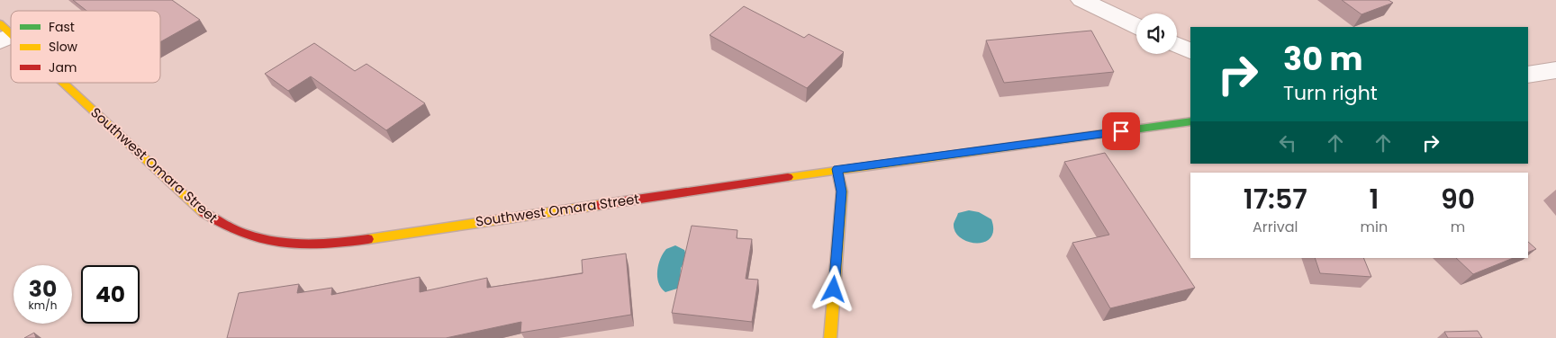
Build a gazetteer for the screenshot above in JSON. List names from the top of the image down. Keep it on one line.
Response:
{"streets":{"street":["Southwest Omara Street"]},"legend":["Fast","Slow","Jam"],"page":{"turn":["30 m","Turn right"],"eta":["17:57","Arrival","1","min","90","m"],"speed":"30 km/h","limit":"40"}}
